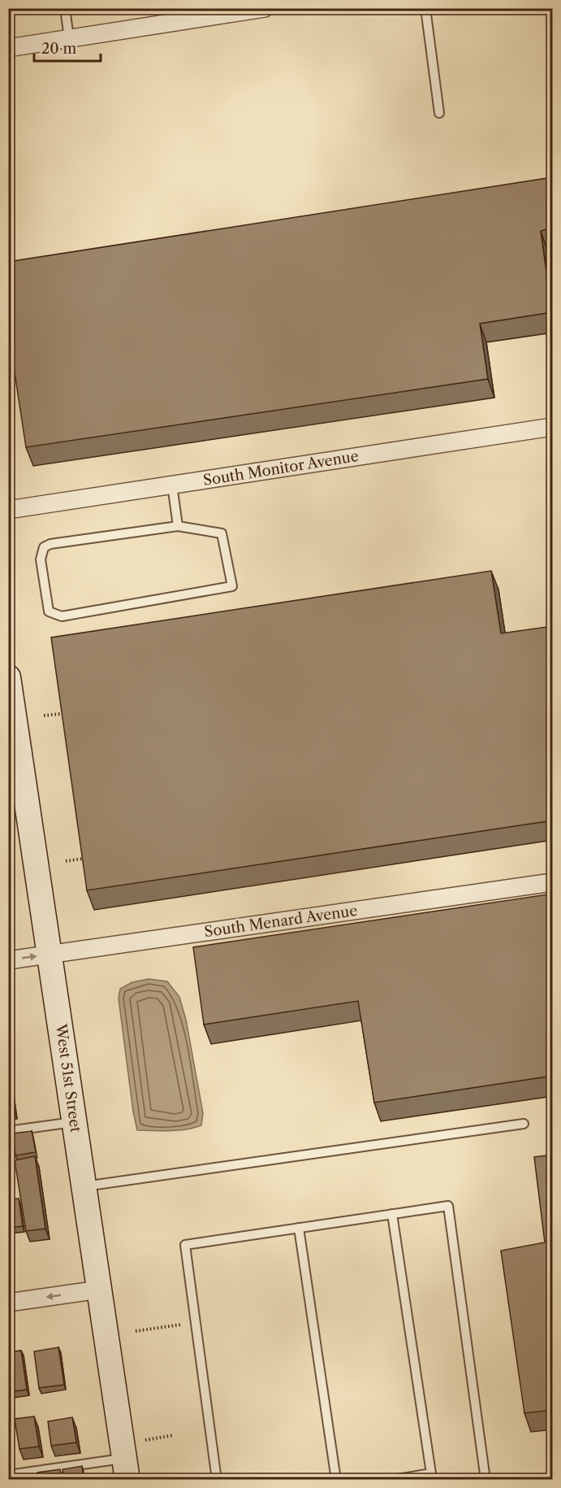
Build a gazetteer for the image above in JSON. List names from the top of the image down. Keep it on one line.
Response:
{"streets":{"street":["South Monitor Avenue","South Menard Avenue","West 51st Street"]},"crossings":[["South Menard Avenue","West 51st Street"]],"scale_bar":"20 m"}
